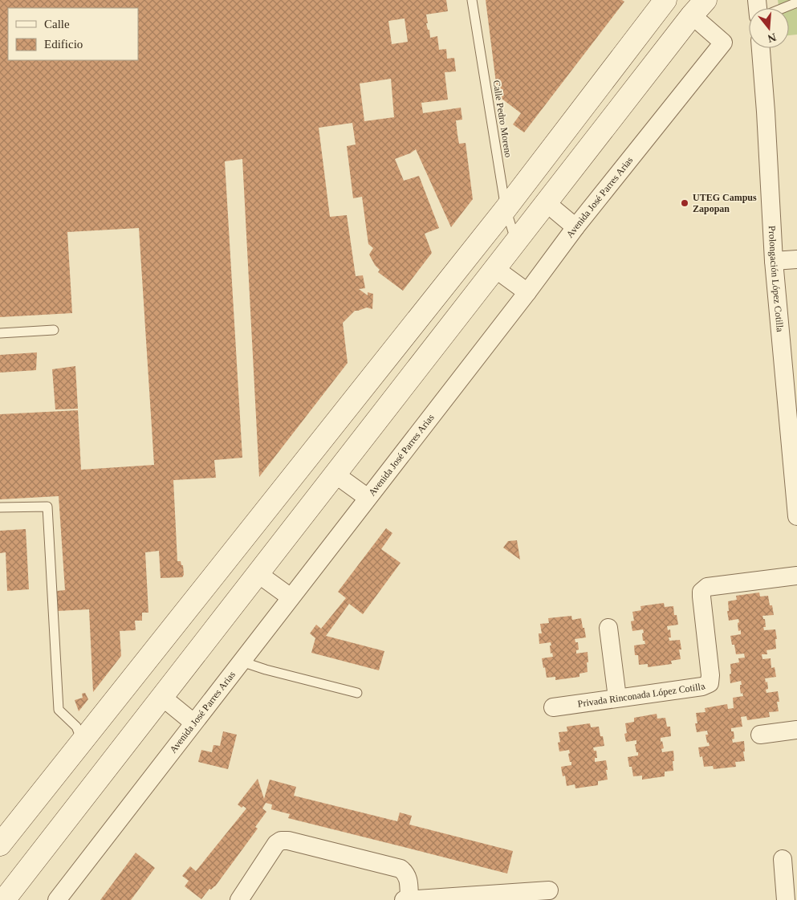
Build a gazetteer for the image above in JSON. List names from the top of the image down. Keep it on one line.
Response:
{"streets":{"main road":["Avenida José Parres Arias"],"street":["Prolongación López Cotilla","Privada Rinconada López Cotilla"],"lane":["Calle Pedro Moreno"]},"crossings":[["Calle Pedro Moreno","Avenida José Parres Arias"]],"places":["UTEG Campus Zapopan"],"legend":["Calle","Edificio"],"north":"bottom"}
